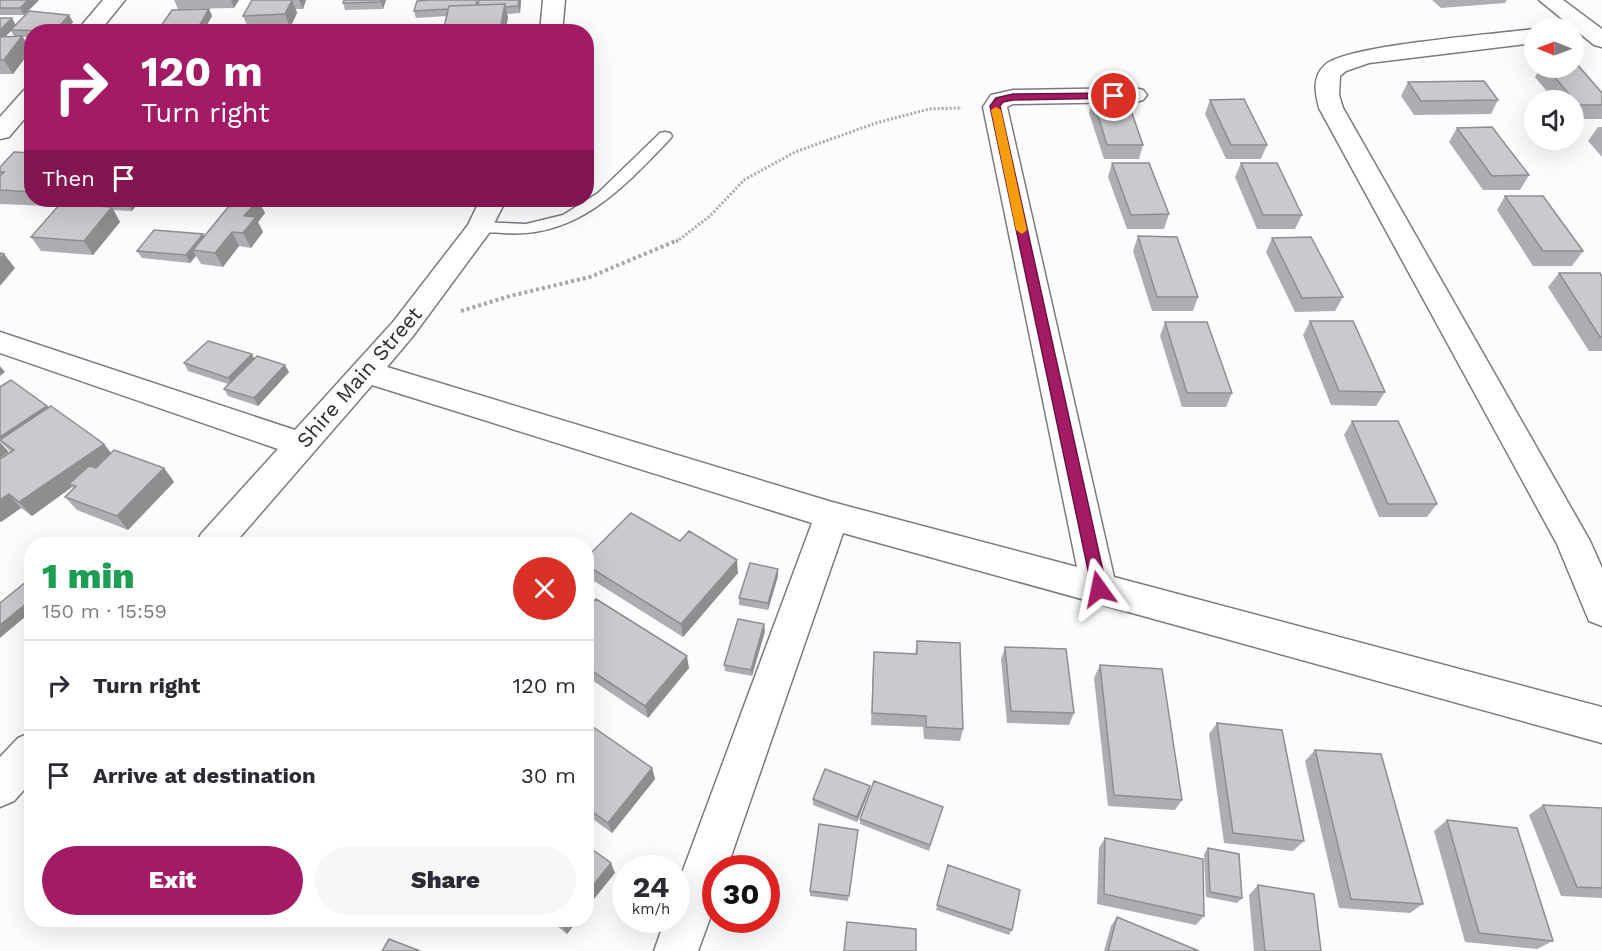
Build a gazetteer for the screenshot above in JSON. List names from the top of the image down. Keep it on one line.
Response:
{"streets":{"street":["Shire Main Street"]},"north":"left","page":{"turn":["120 m","Turn right"],"then":"Then","heading":["1 min","150 m · 15:59"],"list":[{"name":"Turn right","value":"120 m"},{"name":"Arrive at destination","value":"30 m"}],"buttons":["Exit","Share"],"speed":"24 km/h","limit":"30"}}
